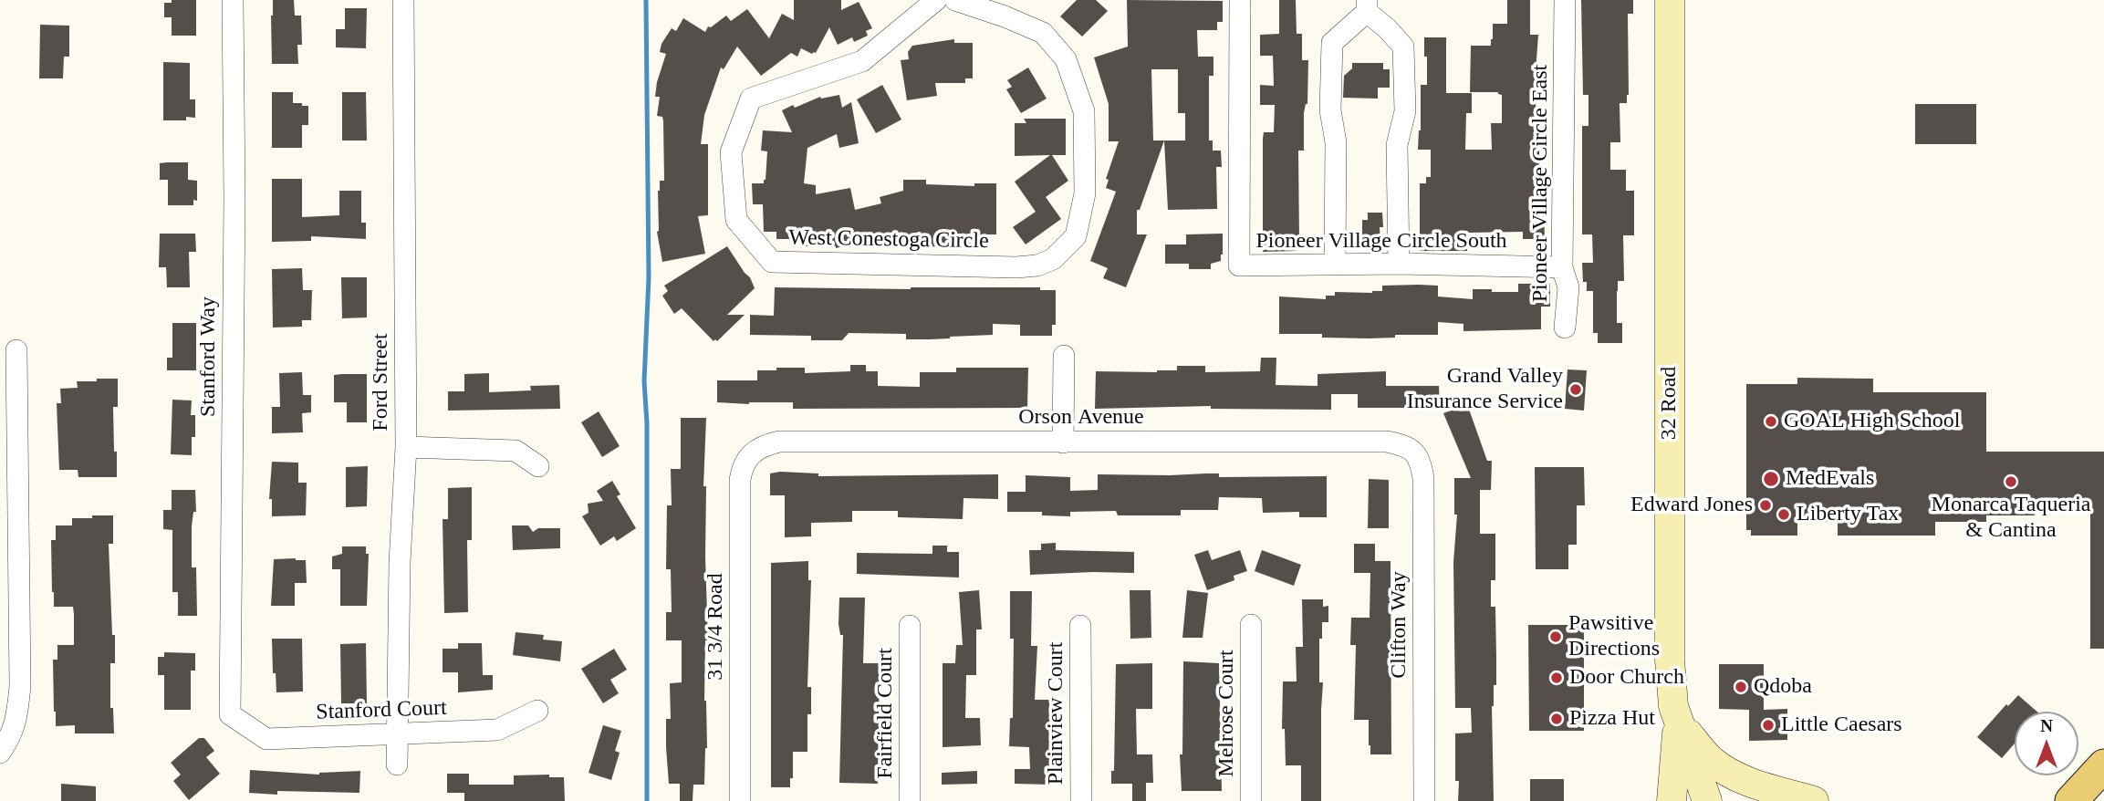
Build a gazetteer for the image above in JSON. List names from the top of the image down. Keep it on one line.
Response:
{"streets":{"street":["Pioneer Village Circle East","West Conestoga Circle","Pioneer Village Circle South","Stanford Way","Ford Street","32 Road","Orson Avenue","Clifton Way","31 3/4 Road","Stanford Court","Fairfield Court","Plainview Court","Melrose Court"]},"crossings":[["Pioneer Village Circle East","Pioneer Village Circle South"],["Stanford Way","Stanford Court"],["Ford Street","Stanford Court"],["Orson Avenue","Clifton Way"],["Orson Avenue","31 3/4 Road"]],"places":["Grand Valley Insurance Service","GOAL High School","MedEvals","Monarca Taqueria & Cantina","Edward Jones","Liberty Tax","Pawsitive Directions","Door Church","Qdoba","Pizza Hut","Little Caesars"],"north":"top"}
